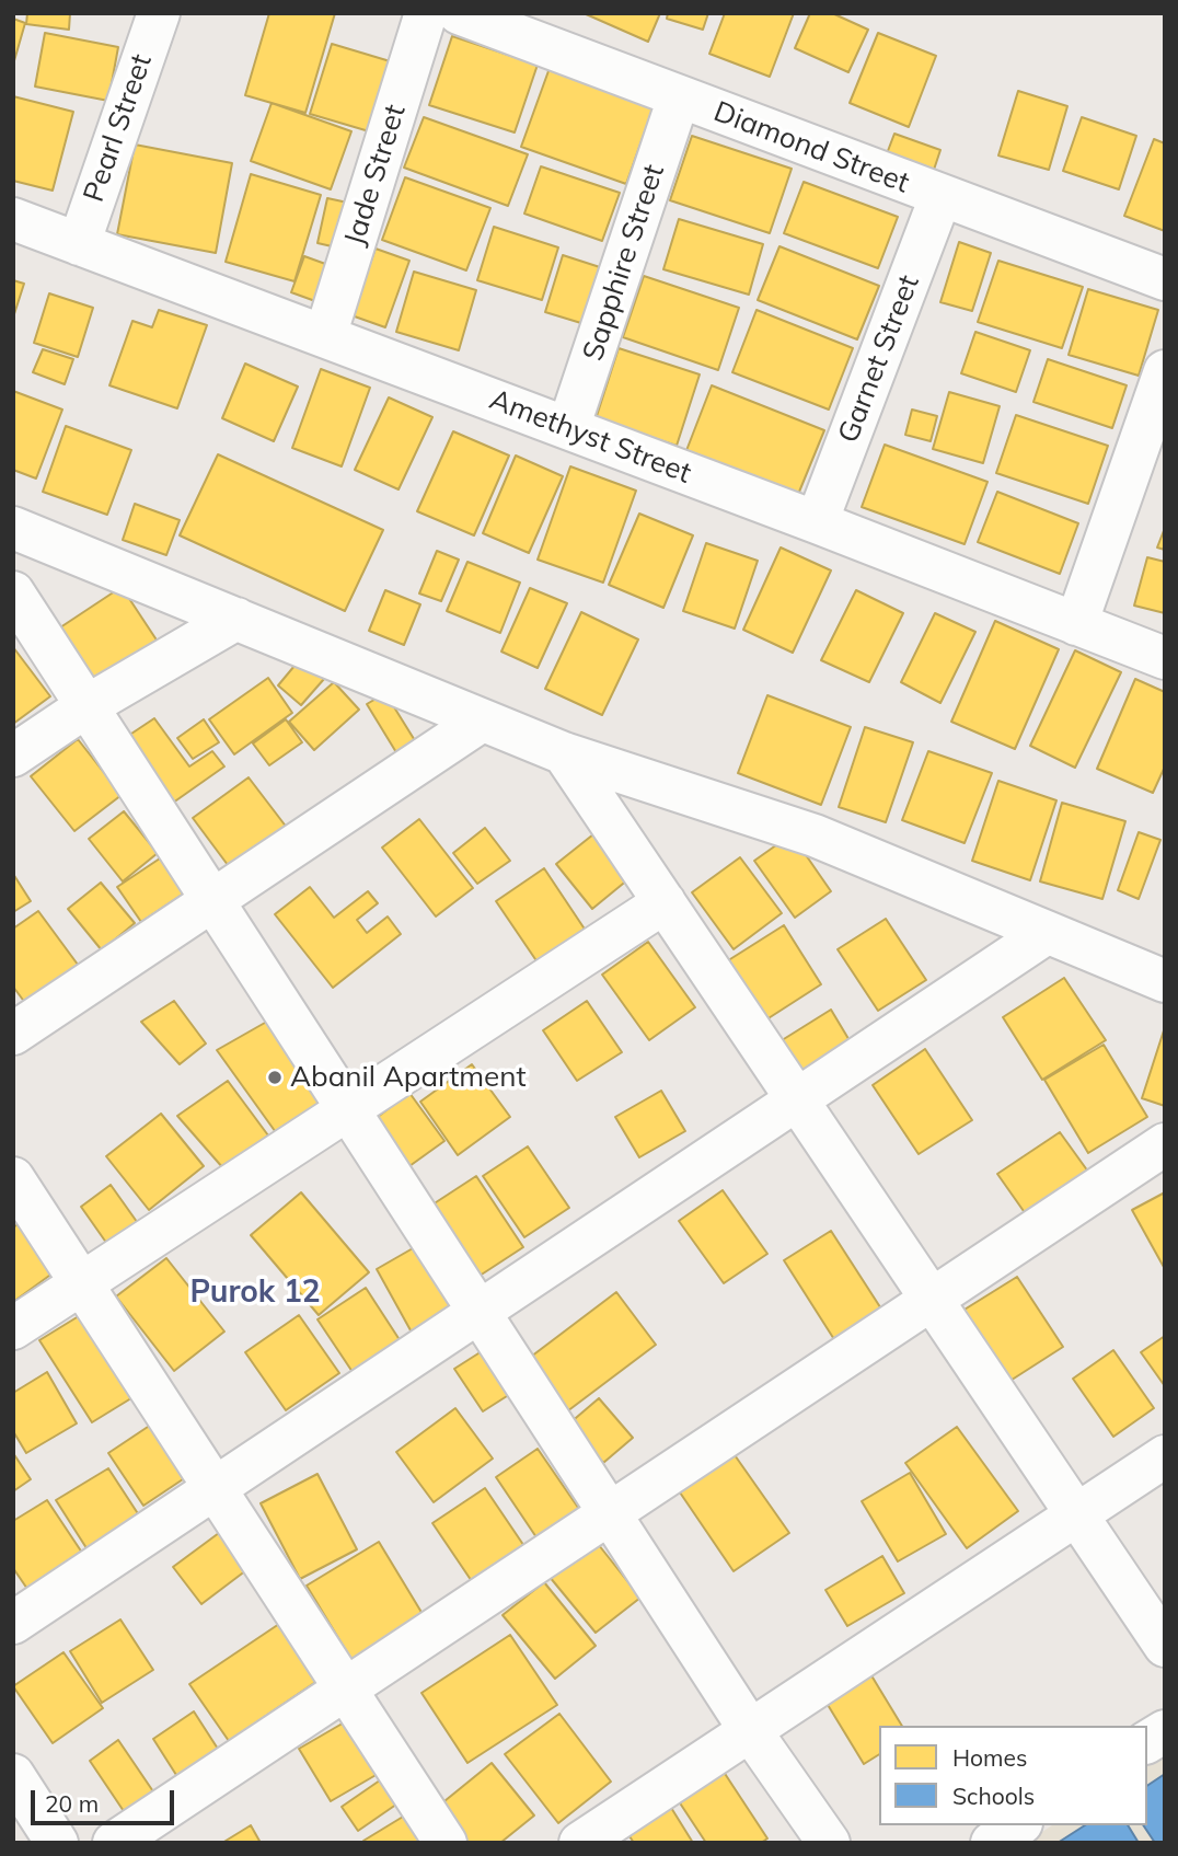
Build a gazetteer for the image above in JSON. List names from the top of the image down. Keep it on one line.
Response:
{"streets":{"street":["Pearl Street","Diamond Street","Jade Street","Sapphire Street","Garnet Street","Amethyst Street"]},"crossings":[["Pearl Street","Amethyst Street"],["Diamond Street","Sapphire Street"],["Diamond Street","Garnet Street"],["Jade Street","Amethyst Street"],["Sapphire Street","Amethyst Street"],["Garnet Street","Amethyst Street"]],"districts":["Purok 12"],"places":["Abanil Apartment"],"legend":["Homes","Schools"],"scale_bar":"20 m"}
